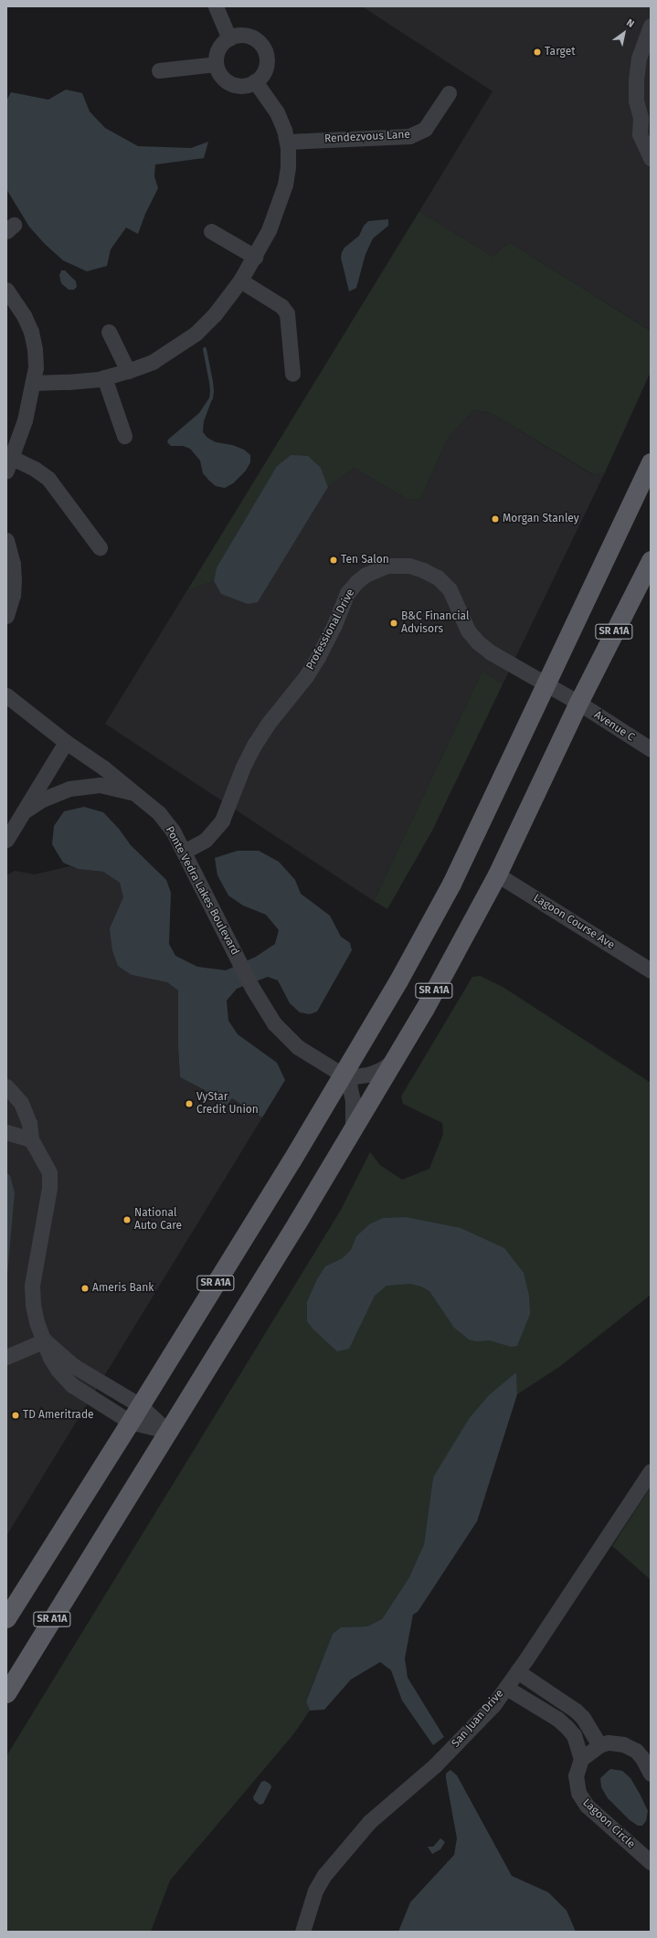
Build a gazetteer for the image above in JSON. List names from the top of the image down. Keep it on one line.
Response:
{"streets":{"main road":["SR A1A"],"street":["Rendezvous Lane","Professional Drive","Avenue C","Ponte Vedra Lakes Boulevard","Lagoon Course Ave","San Juan Drive","Lagoon Circle"]},"crossings":[["Professional Drive","SR A1A"],["Professional Drive","Avenue C"],["Professional Drive","Ponte Vedra Lakes Boulevard"],["SR A1A","Avenue C"],["SR A1A","Ponte Vedra Lakes Boulevard"],["SR A1A","Lagoon Course Ave"]],"places":["Target","Morgan Stanley","Ten Salon","B&C Financial Advisors","VyStar Credit Union","National Auto Care","Ameris Bank","TD Ameritrade"],"north":"top right"}
